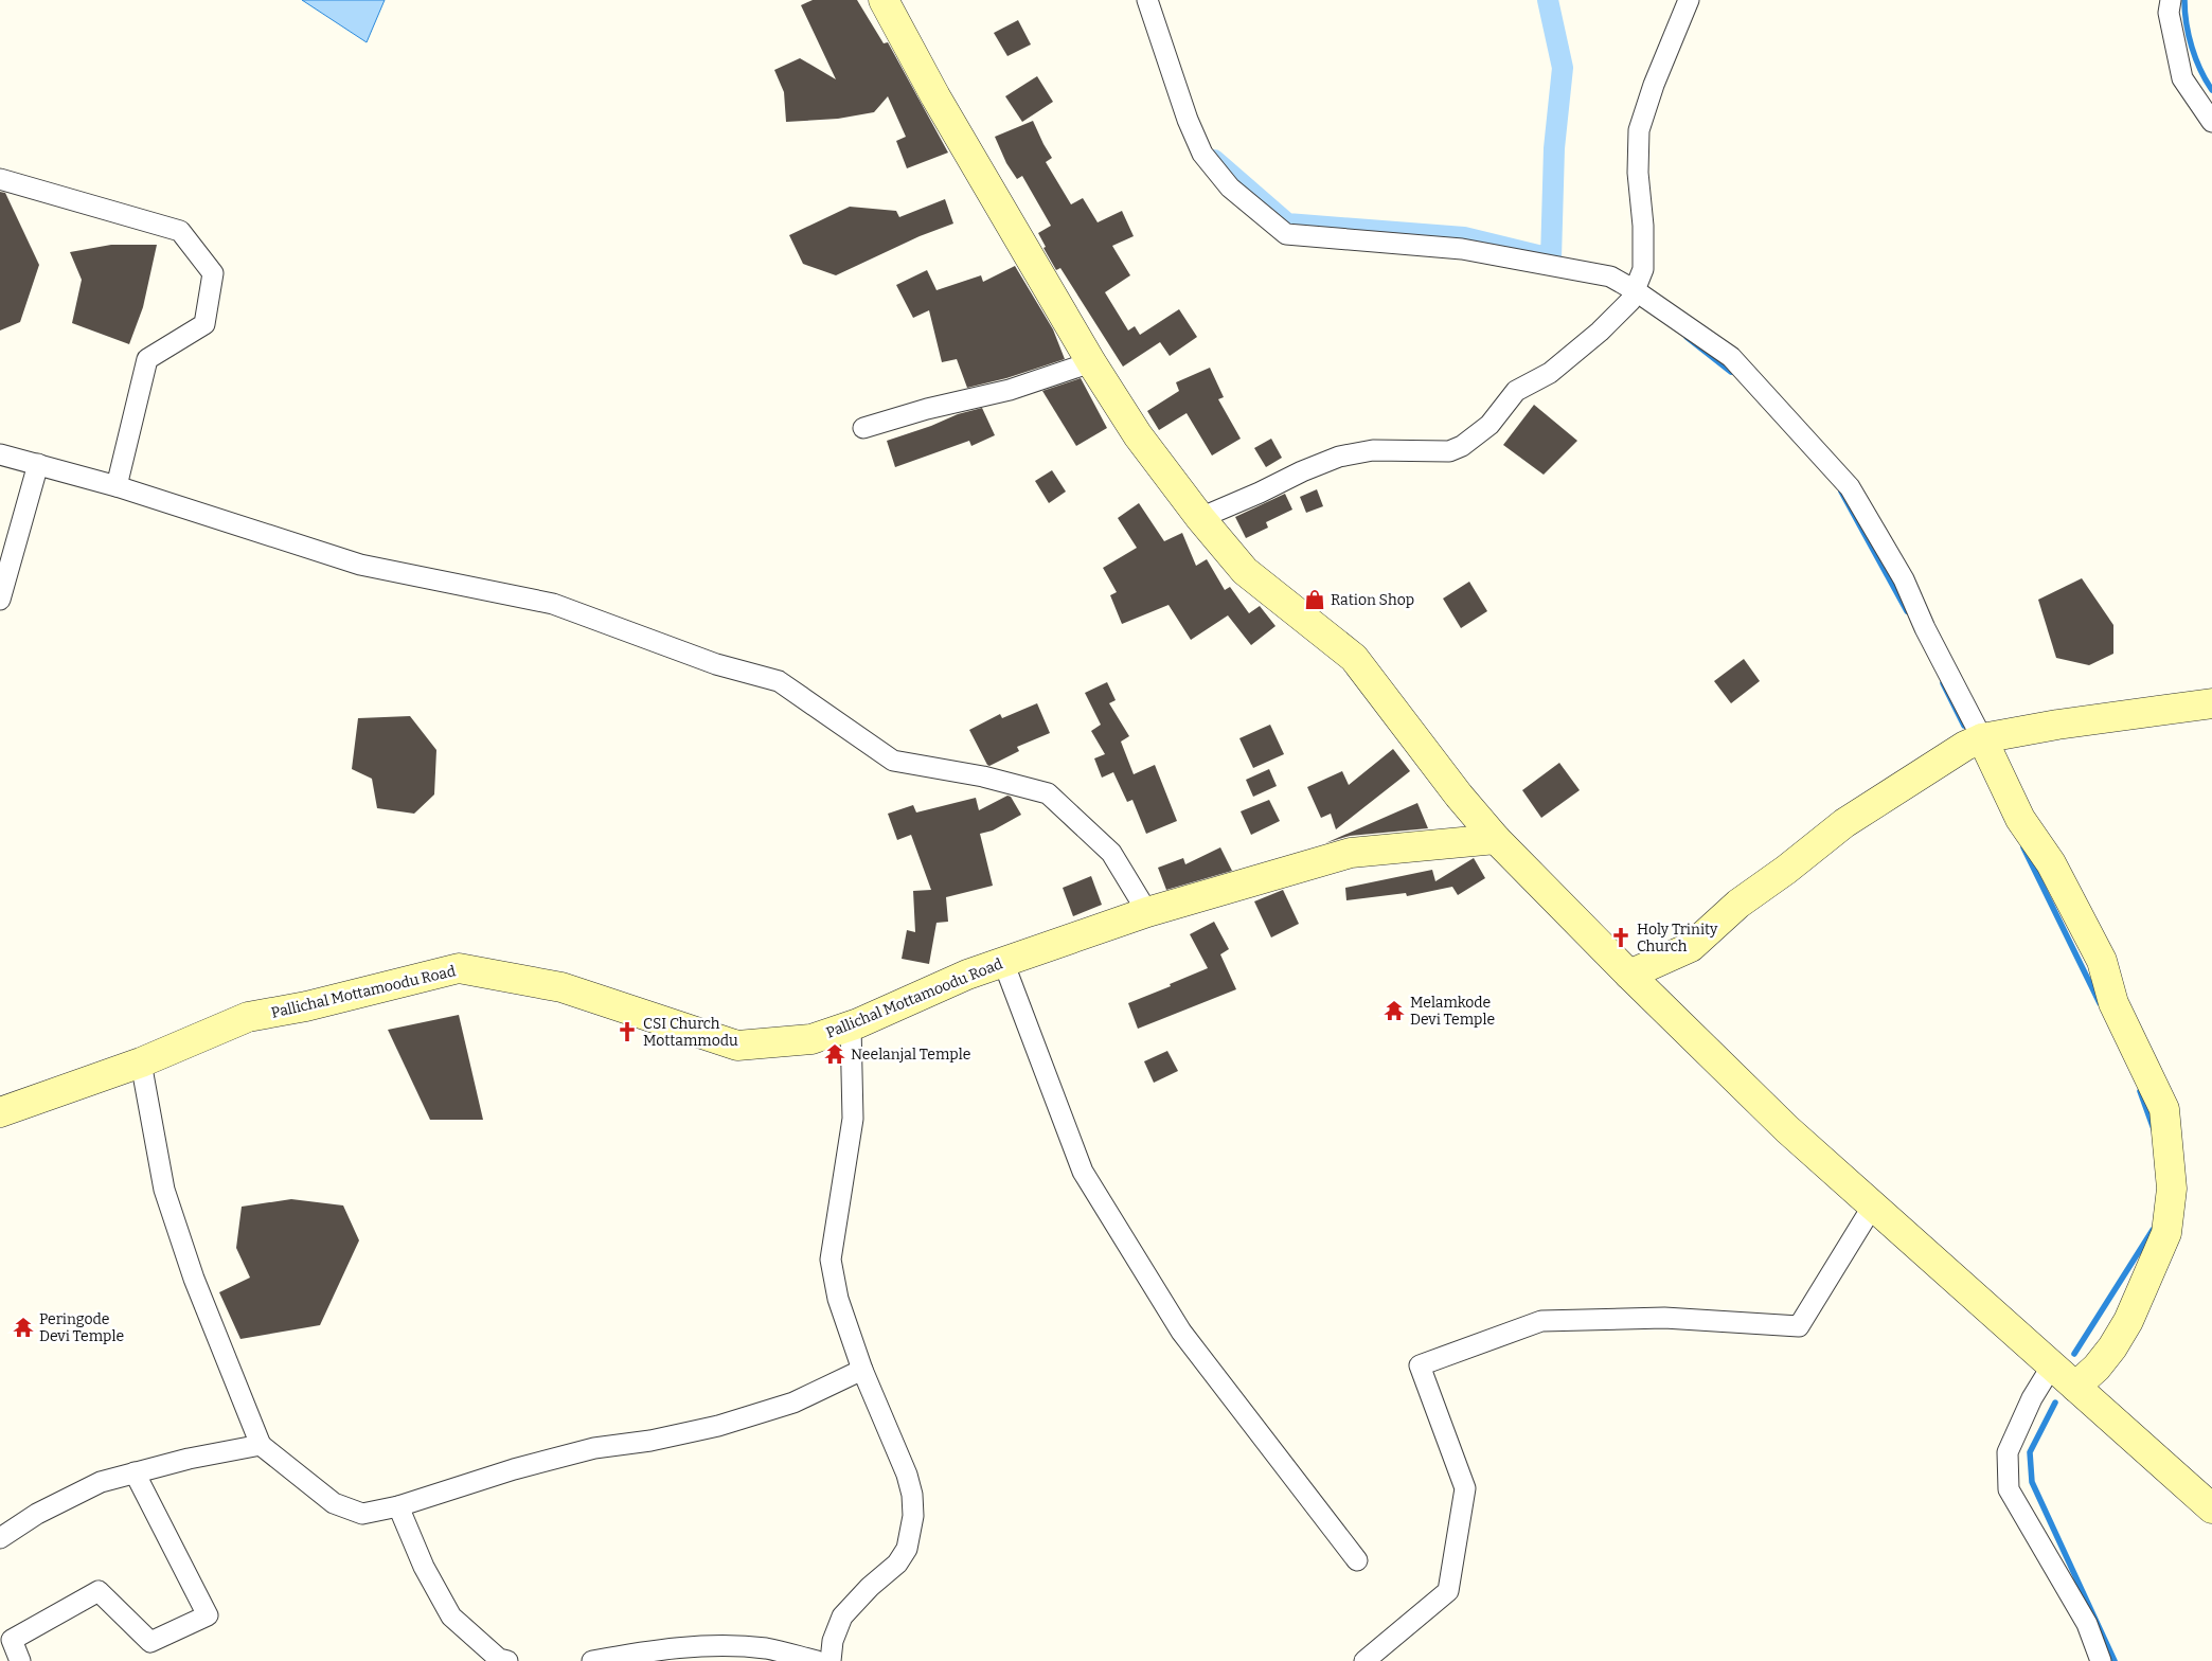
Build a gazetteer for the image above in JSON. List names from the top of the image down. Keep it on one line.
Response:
{"streets":{"street":["Pallichal Mottamoodu Road"]},"places":{"shop":["Ration Shop"],"church":["Holy Trinity Church","CSI Church Mottammodu"],"temple":["Melamkode Devi Temple","Neelanjal Temple","Peringode Devi Temple"]}}
